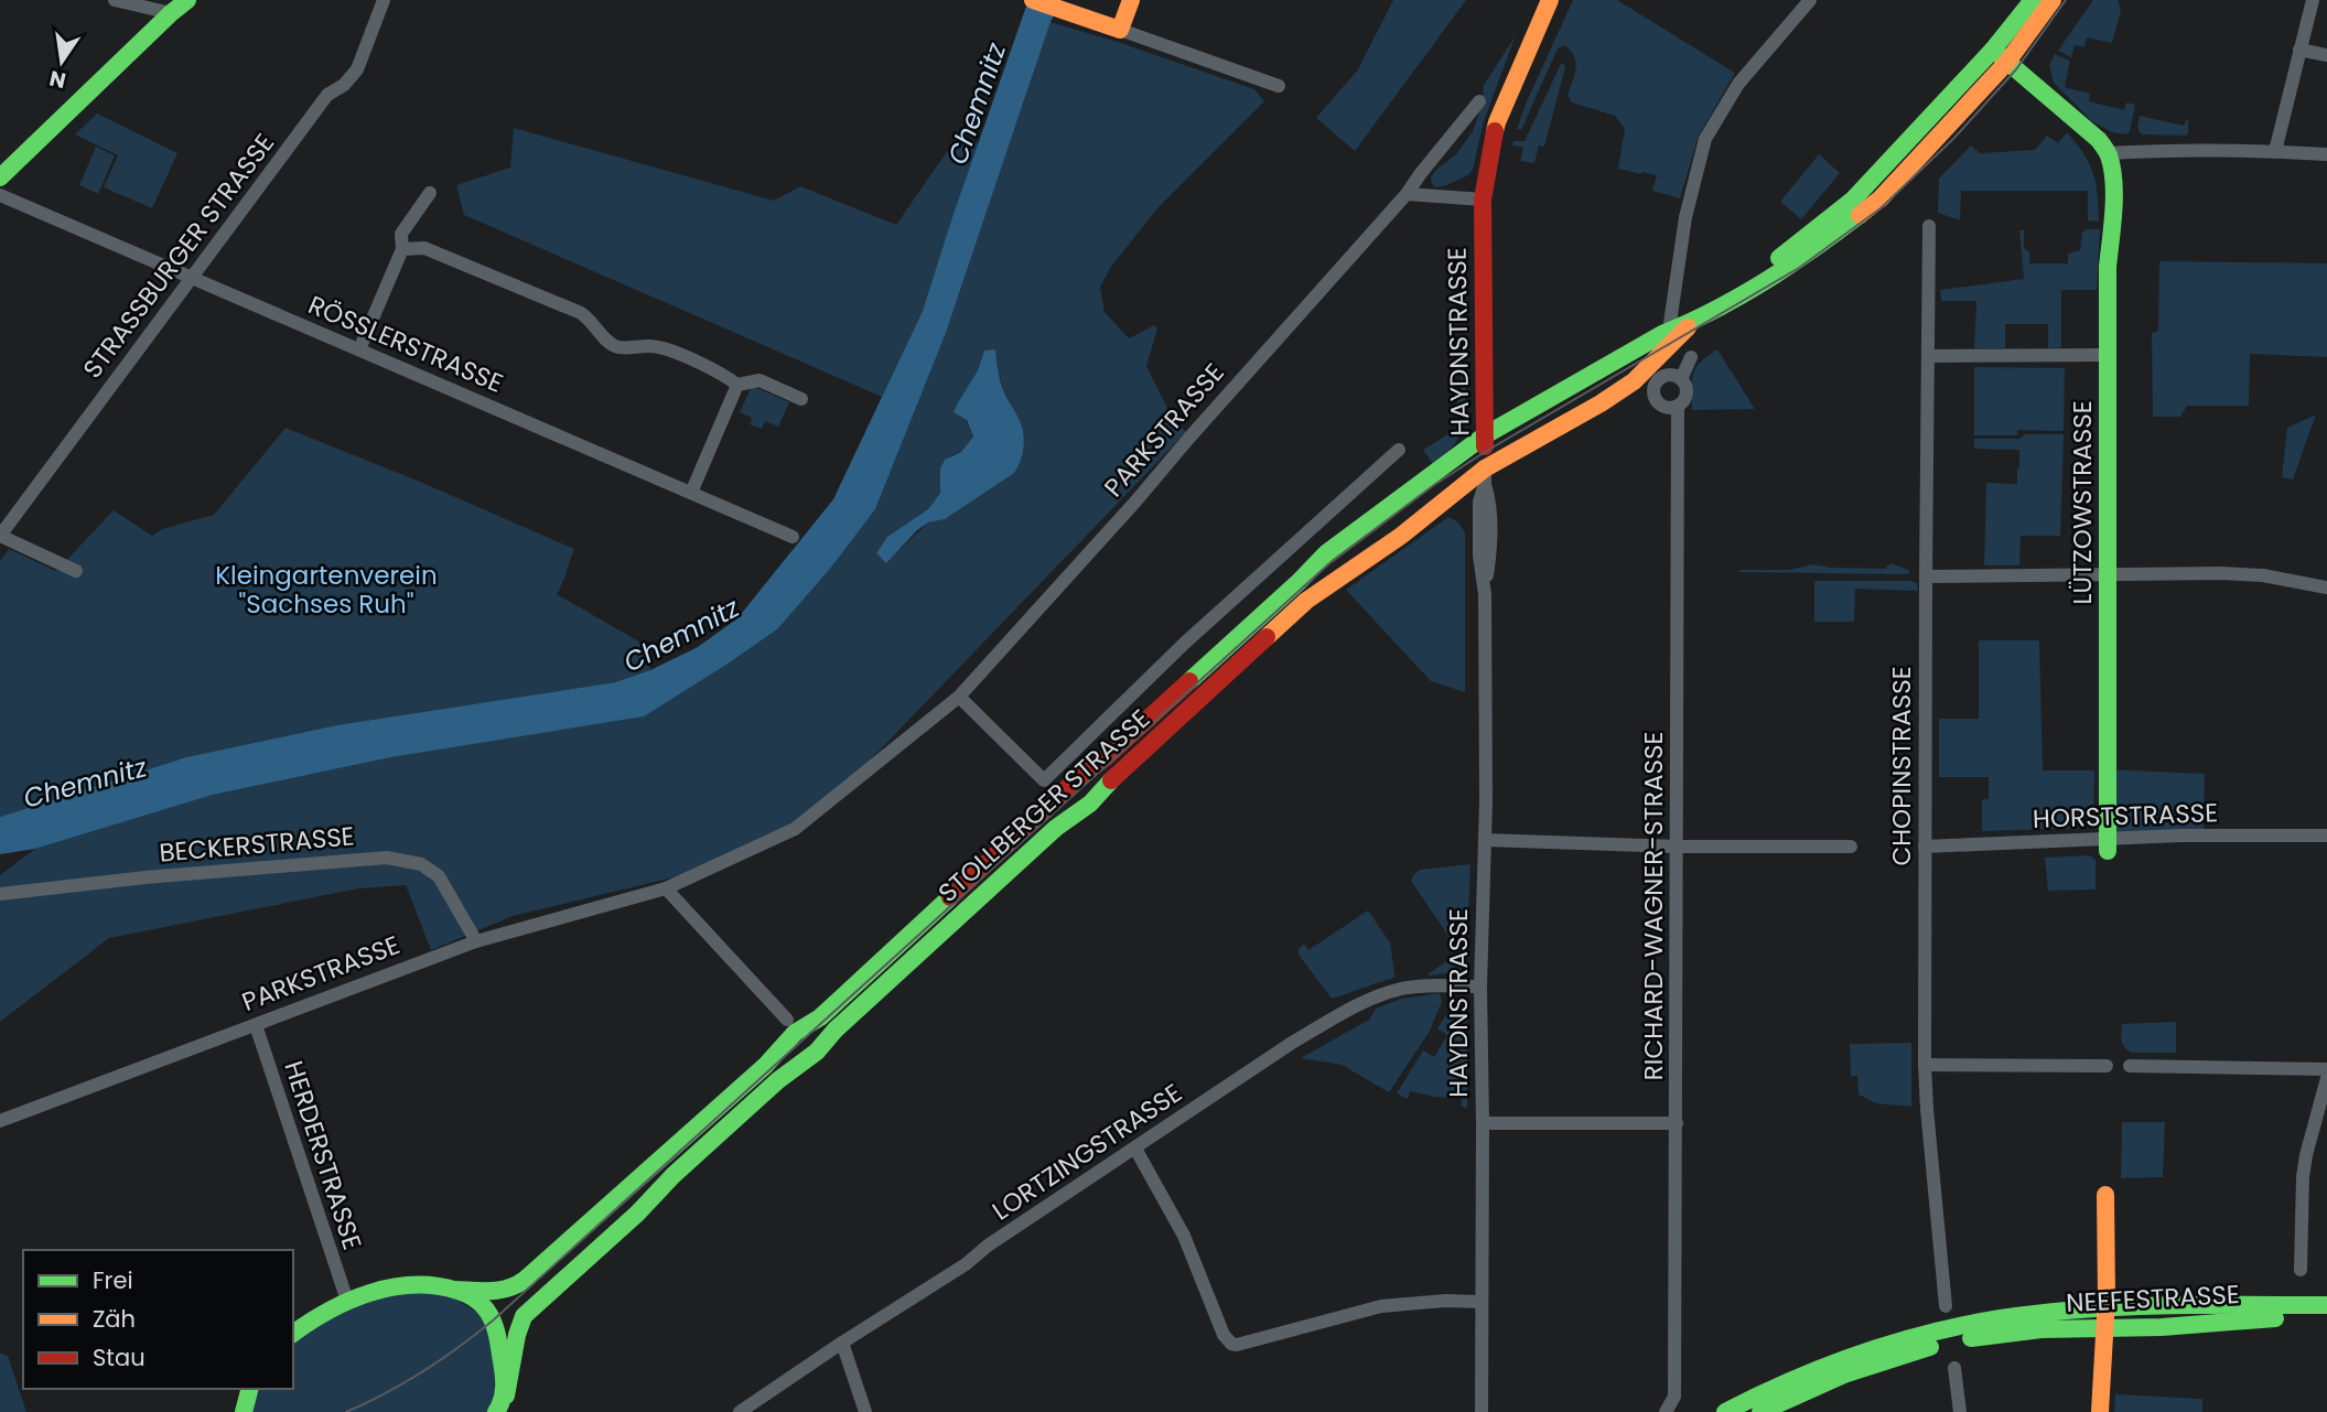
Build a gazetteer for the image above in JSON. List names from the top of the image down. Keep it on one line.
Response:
{"streets":{"main road":["HAYDNSTRASSE","LÜTZOWSTRASSE","STOLLBERGER STRASSE","NEEFESTRASSE"],"street":["STRASSBURGER STRASSE","RÖSSLERSTRASSE","PARKSTRASSE","CHOPINSTRASSE","HORSTSTRASSE","BECKERSTRASSE","RICHARD-WAGNER-STRASSE","LORTZINGSTRASSE","HERDERSTRASSE"]},"crossings":[["STRASSBURGER STRASSE","RÖSSLERSTRASSE"],["HAYDNSTRASSE","STOLLBERGER STRASSE"],["HAYDNSTRASSE","LORTZINGSTRASSE"],["PARKSTRASSE","BECKERSTRASSE"],["PARKSTRASSE","HERDERSTRASSE"],["LÜTZOWSTRASSE","HORSTSTRASSE"],["CHOPINSTRASSE","HORSTSTRASSE"],["STOLLBERGER STRASSE","HERDERSTRASSE"]],"water":["Chemnitz"],"parks":["Kleingartenverein \"Sachses Ruh\""],"legend":["Frei","Zäh","Stau"],"north":"bottom"}
